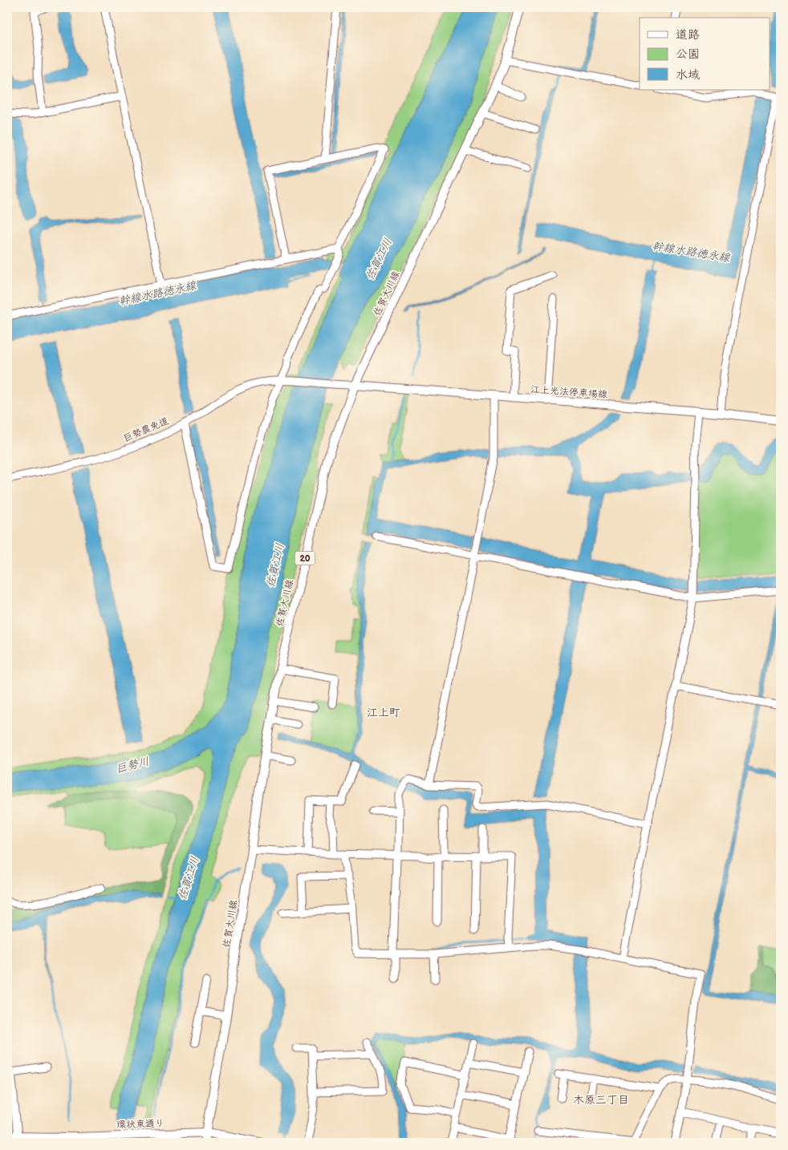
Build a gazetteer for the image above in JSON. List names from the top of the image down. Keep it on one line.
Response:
{"streets":{"main road":["佐賀大川線","江上光法停車場線","20","環状東通り"],"street":["巨勢農免道"]},"crossings":[["佐賀大川線","江上光法停車場線"],["佐賀大川線","巨勢農免道"],["佐賀大川線","環状東通り"],["江上光法停車場線","巨勢農免道"]],"districts":["江上町","木原三丁目"],"water":["幹線水路徳永線","佐賀江川","巨勢川"],"legend":["道路","公園","水域"]}
